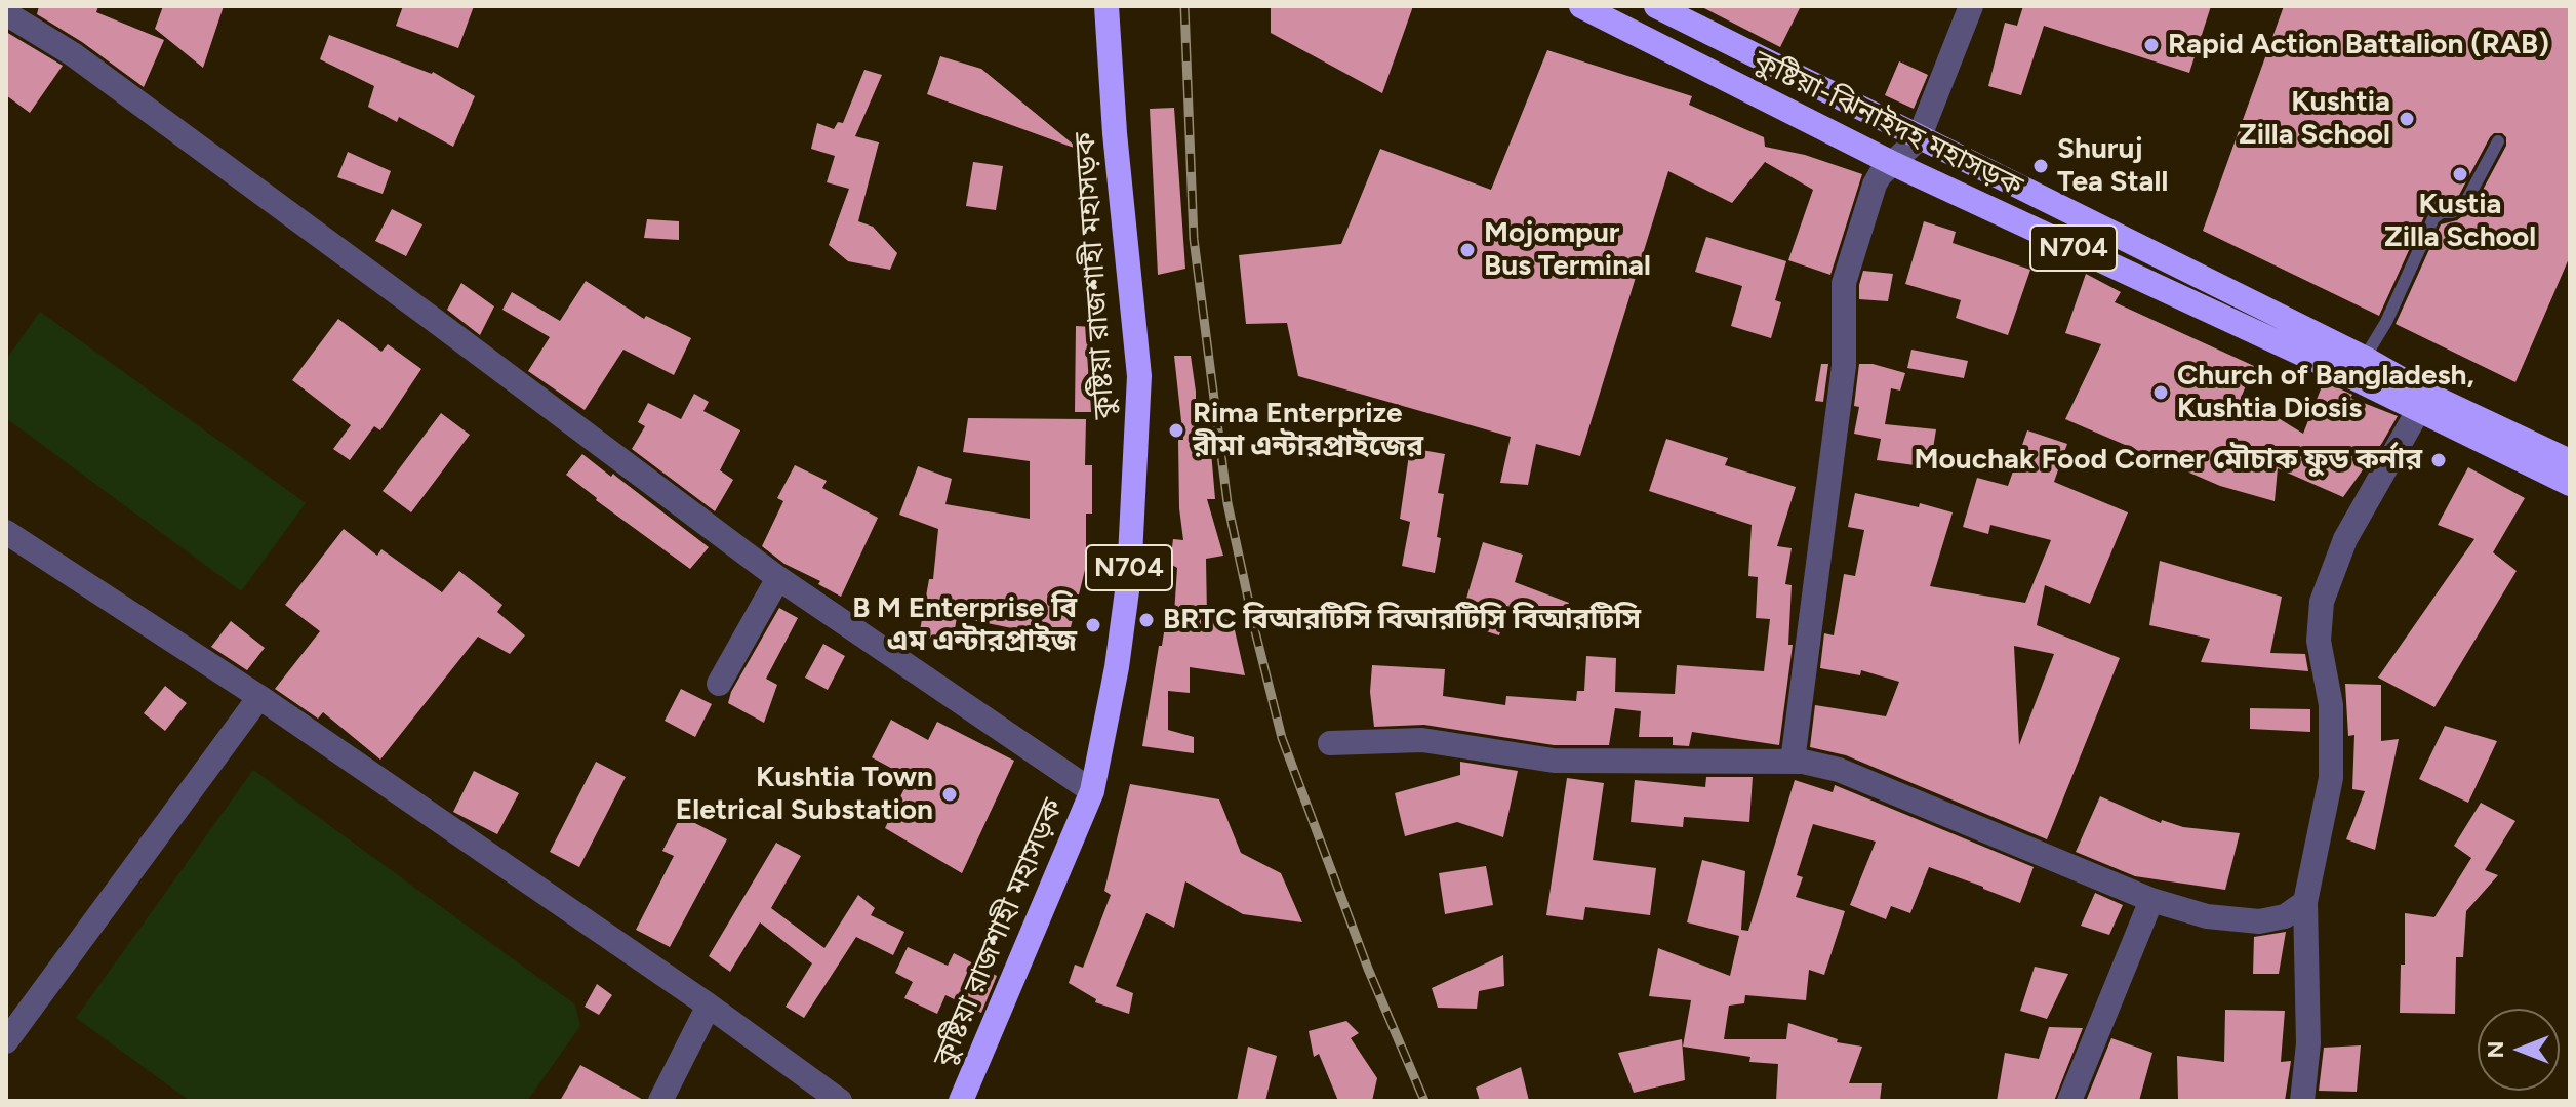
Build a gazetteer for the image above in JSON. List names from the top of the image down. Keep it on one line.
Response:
{"streets":{"highway":["কুষ্টিয়া-ঝিনাইদহ মহাসড়ক","N704","কুষ্টিয়া রাজশাহী মহাসড়ক"]},"places":["Rapid Action Battalion (RAB)","Kushtia Zilla School","Shuruj Tea Stall","Kustia Zilla School","Mojompur Bus Terminal","Church of Bangladesh, Kushtia Diosis","Rima Enterprize রীমা এন্টারপ্রাইজের","Mouchak Food Corner মৌচাক ফুড কর্নার","BRTC বিআরটিসি বিআরটিসি বিআরটিসি","B M Enterprise বি এম এন্টারপ্রাইজ","Kushtia Town Eletrical Substation"],"north":"left"}
